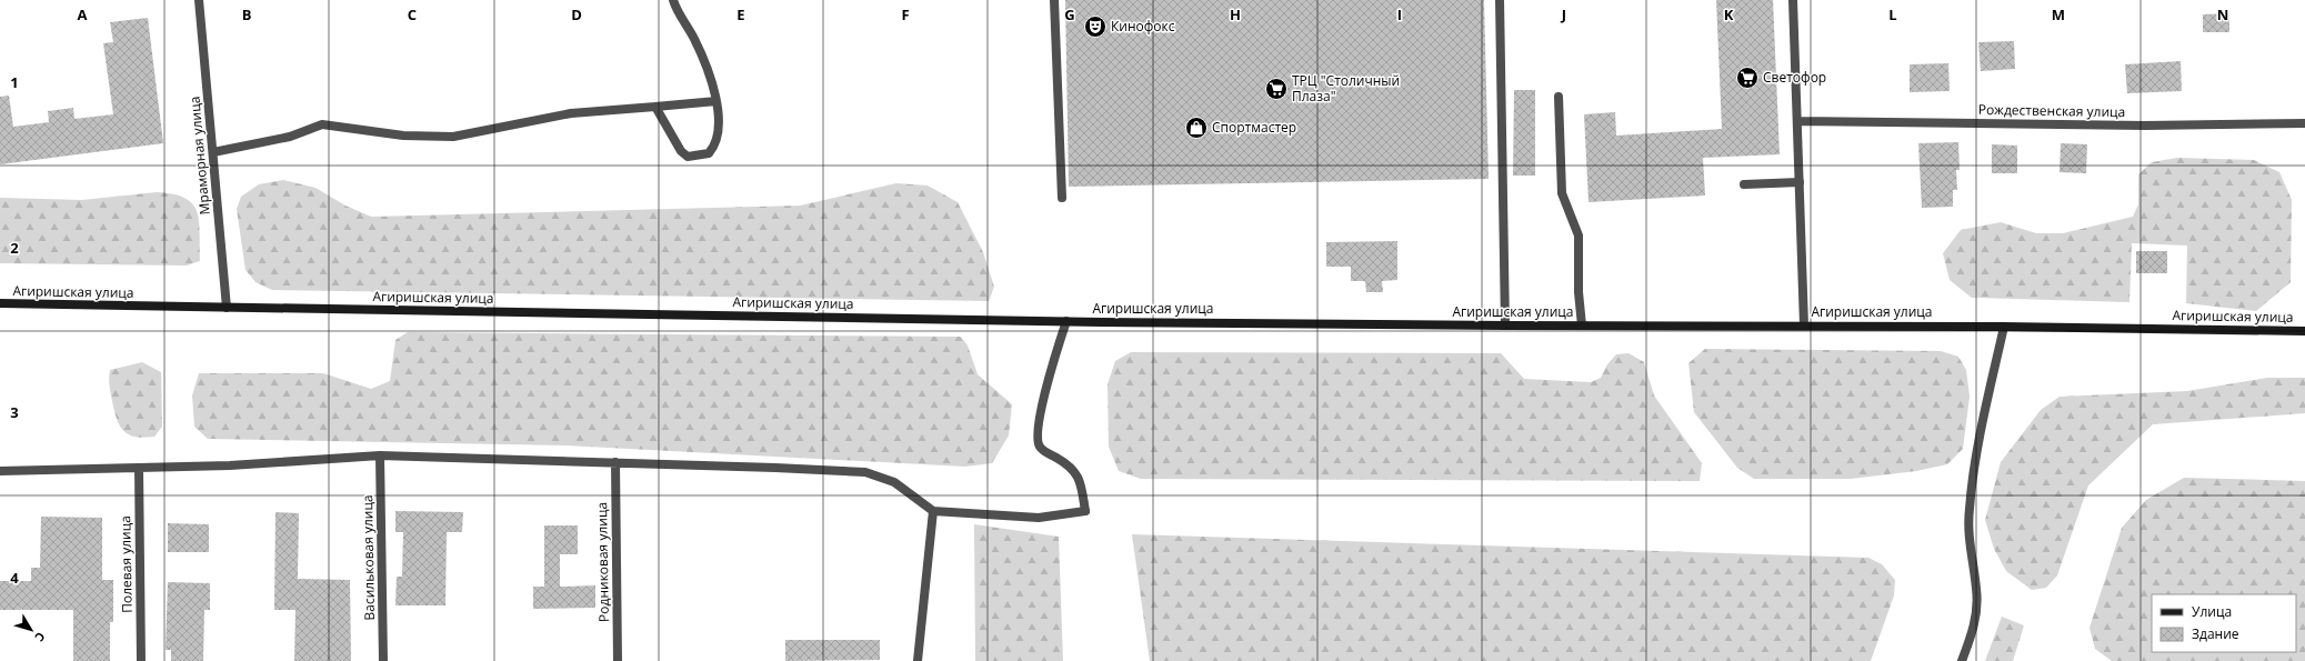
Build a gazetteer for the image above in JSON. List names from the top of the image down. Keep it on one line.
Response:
{"streets":{"street":["Рождественская улица","Мраморная улица","Агиришская улица","Васильковая улица","Родниковая улица","Полевая улица"]},"crossings":[["Мраморная улица","Агиришская улица"]],"places":{"theatre":["Кинофокс"],"supermarket":["Светофор","ТРЦ \"Столичный Плаза\""],"shop":["Спортмастер"]},"legend":["Улица","Здание"],"north":"bottom right","grid":{"columns":["A","B","C","D","E","F","G","H","I","J","K","L","M","N"],"rows":["1","2","3","4"]}}
